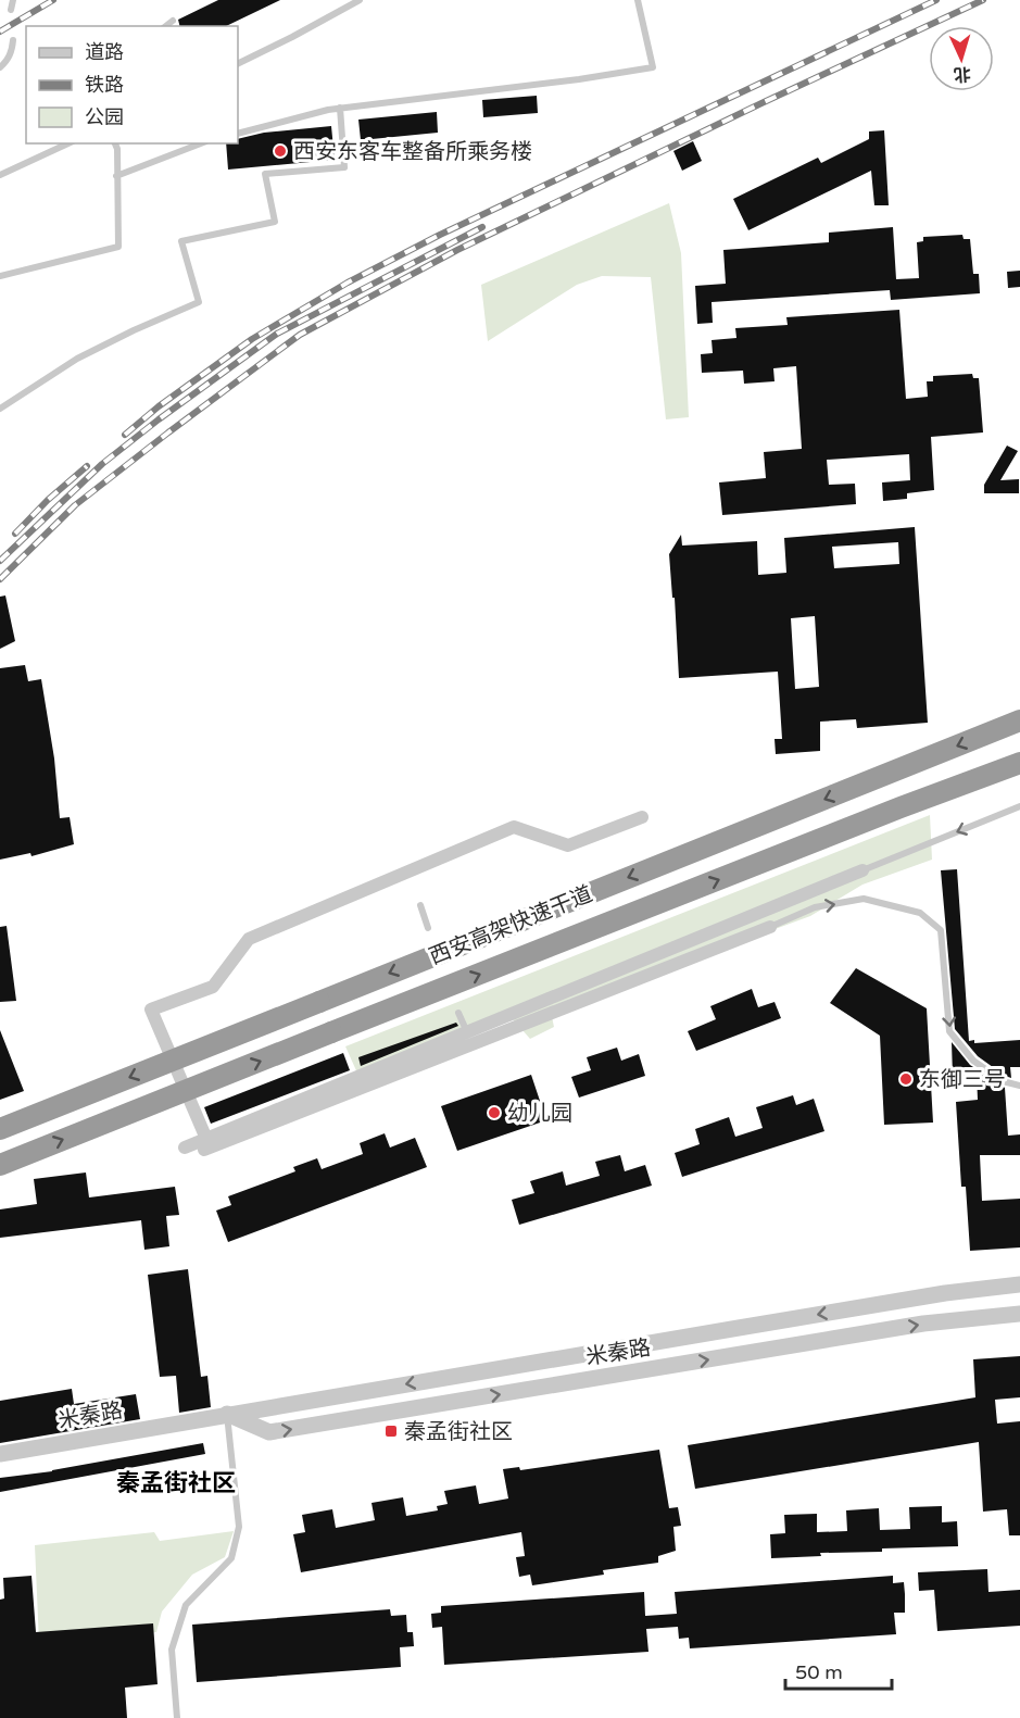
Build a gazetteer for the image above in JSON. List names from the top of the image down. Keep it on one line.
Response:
{"streets":{"highway":["西安高架快速干道"],"street":["米秦路"]},"districts":["秦孟街社区"],"places":{"other":["西安东客车整备所乘务楼","东御三号","幼儿园"],"transit":["秦孟街社区"]},"legend":["道路","铁路","公园"],"scale_bar":"50 m","north":"bottom"}
